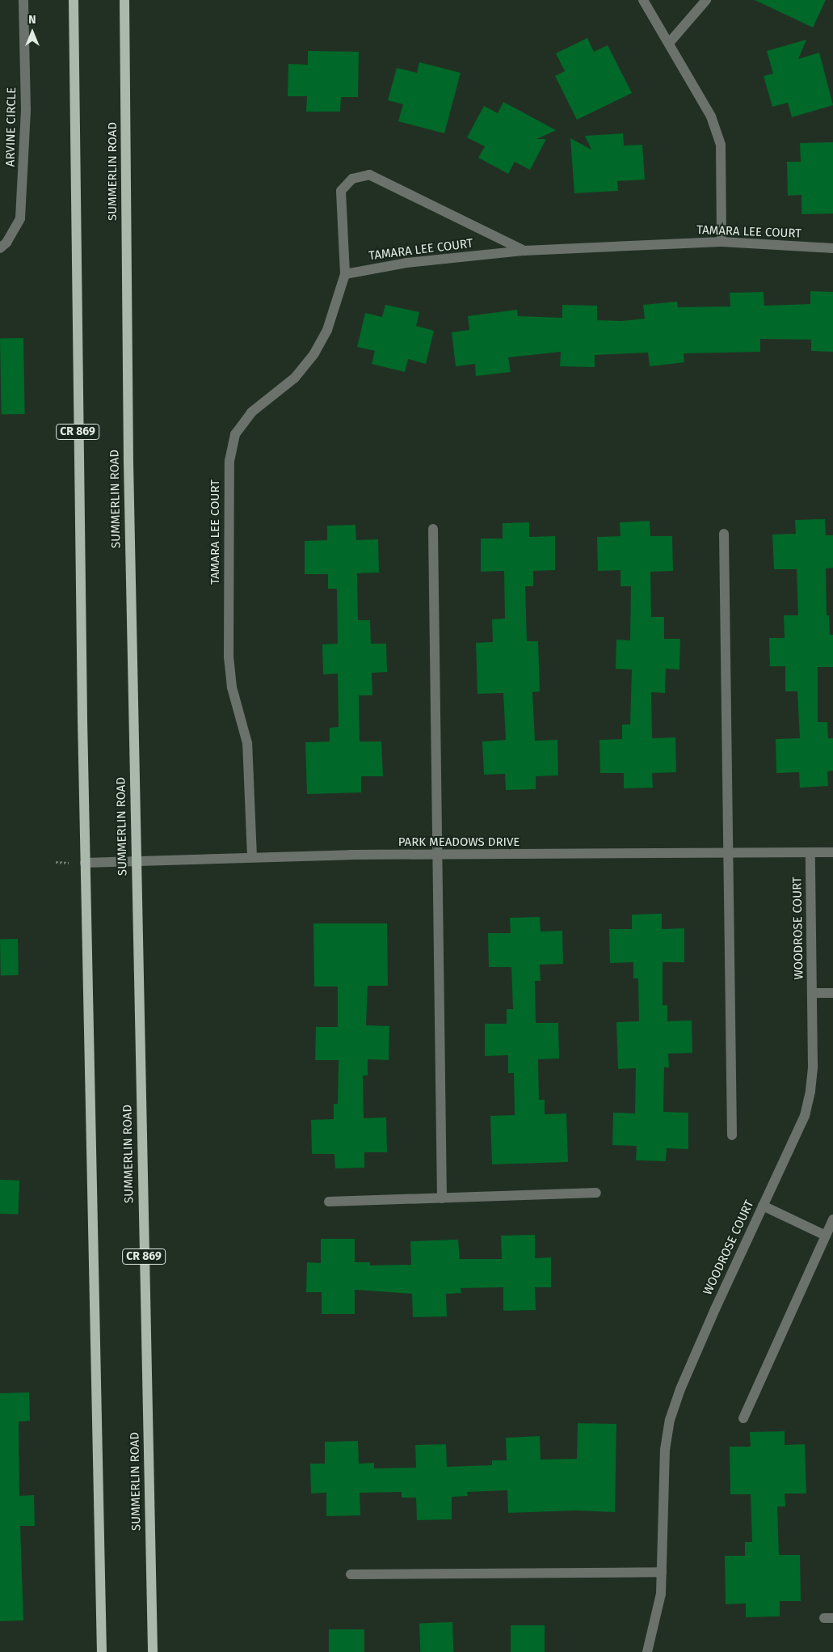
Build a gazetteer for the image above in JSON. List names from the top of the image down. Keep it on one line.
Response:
{"streets":{"main road":["SUMMERLIN ROAD","CR 869"],"street":["ARVINE CIRCLE","TAMARA LEE COURT","PARK MEADOWS DRIVE","WOODROSE COURT"]},"crossings":[["SUMMERLIN ROAD","PARK MEADOWS DRIVE"],["TAMARA LEE COURT","PARK MEADOWS DRIVE"],["CR 869","PARK MEADOWS DRIVE"],["PARK MEADOWS DRIVE","WOODROSE COURT"]],"north":"top"}
